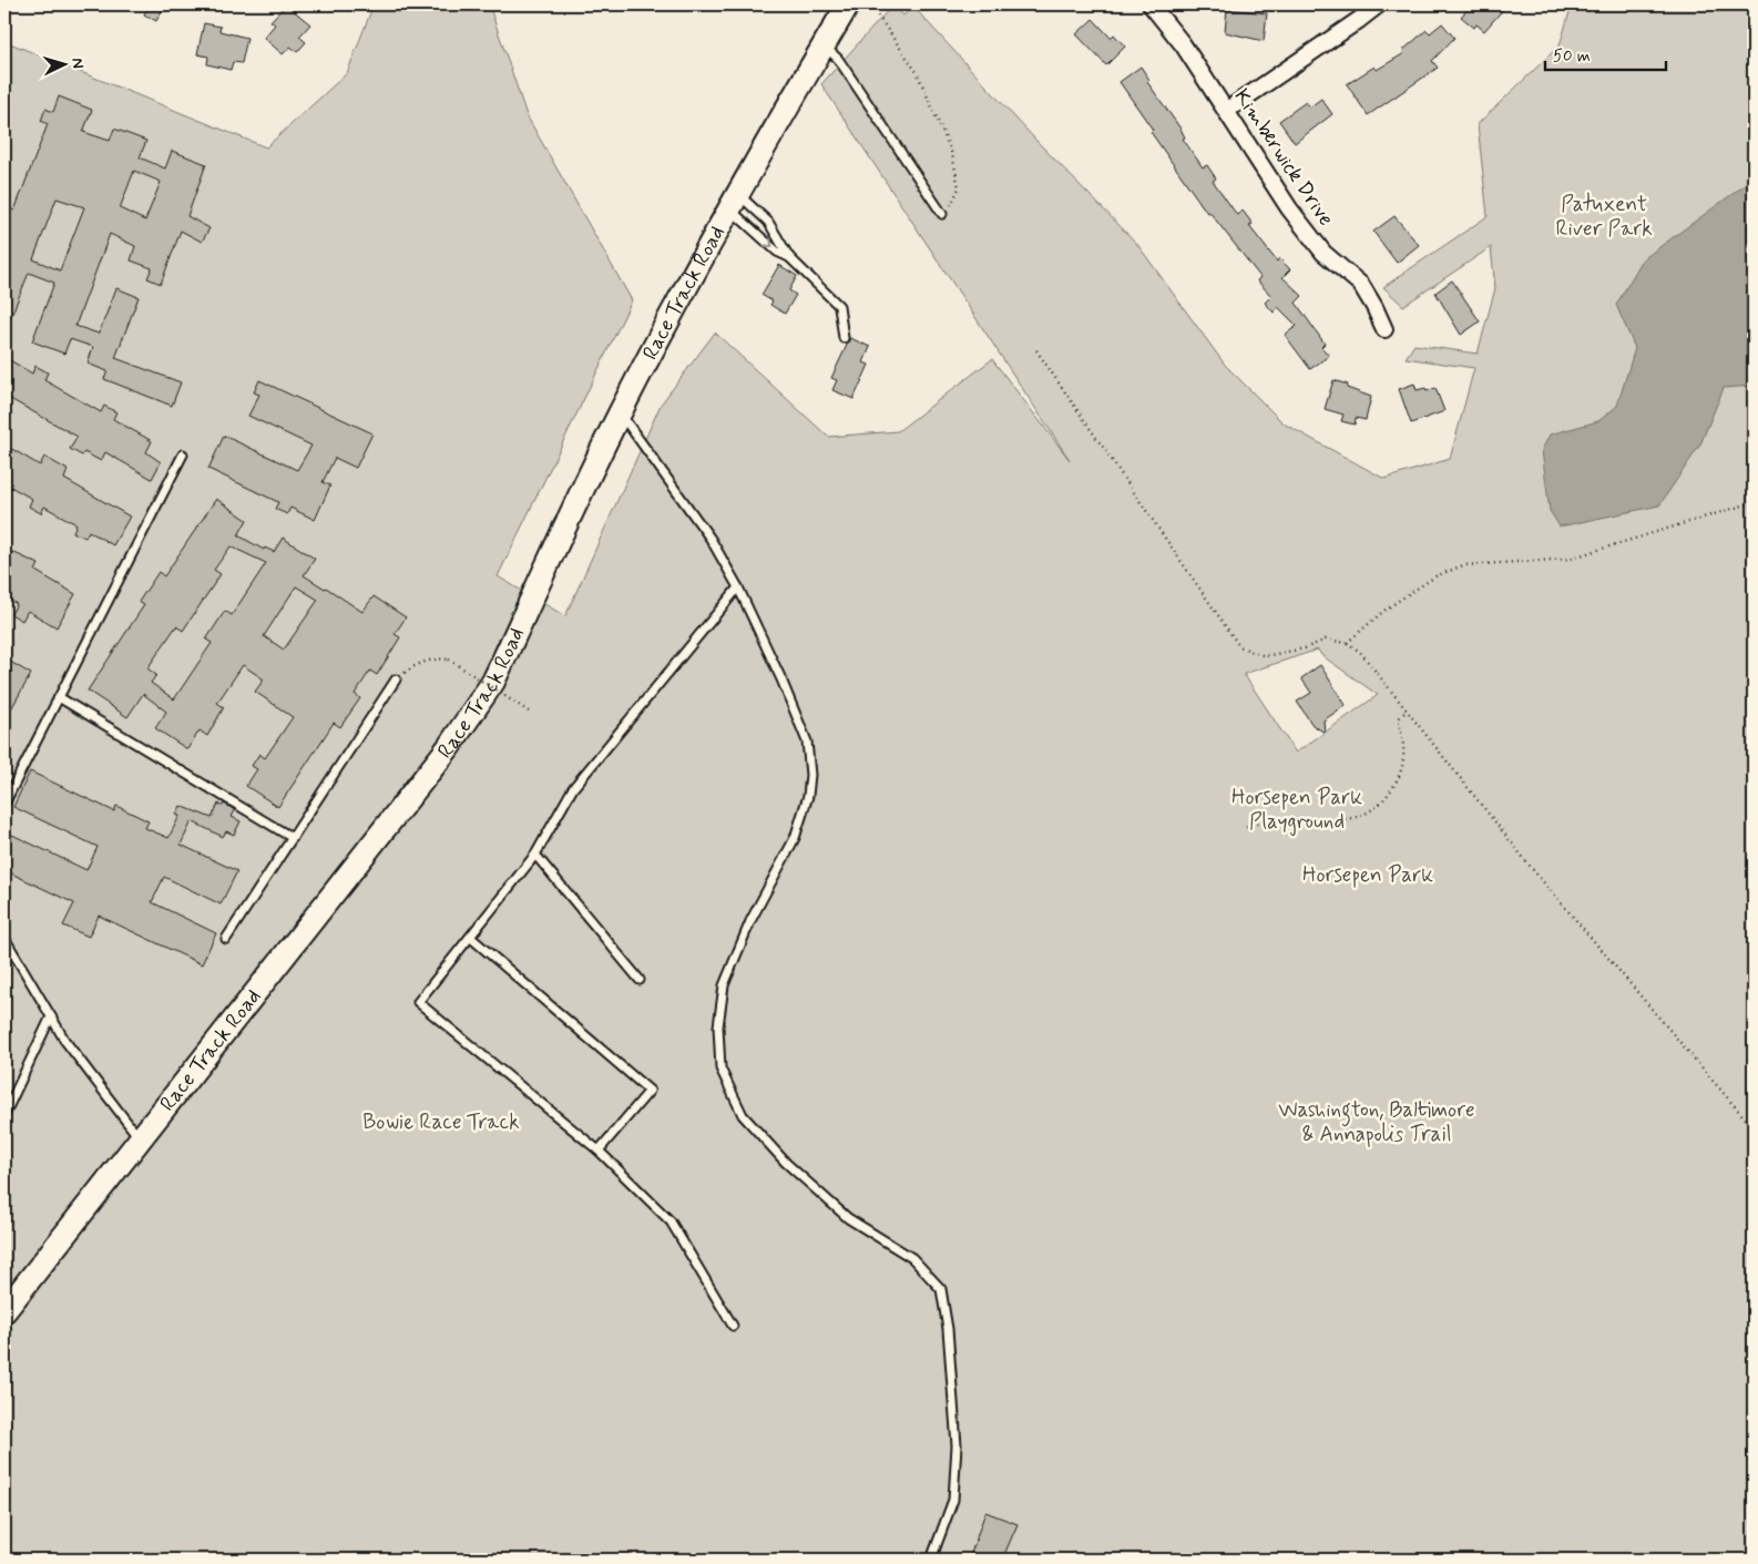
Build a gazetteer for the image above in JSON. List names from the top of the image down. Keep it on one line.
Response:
{"streets":{"street":["Kimberwick Drive","Race Track Road"]},"parks":["Patuxent River Park","Horsepen Park Playground","Horsepen Park","Washington, Baltimore & Annapolis Trail","Bowie Race Track"],"scale_bar":"50 m","north":"right"}
